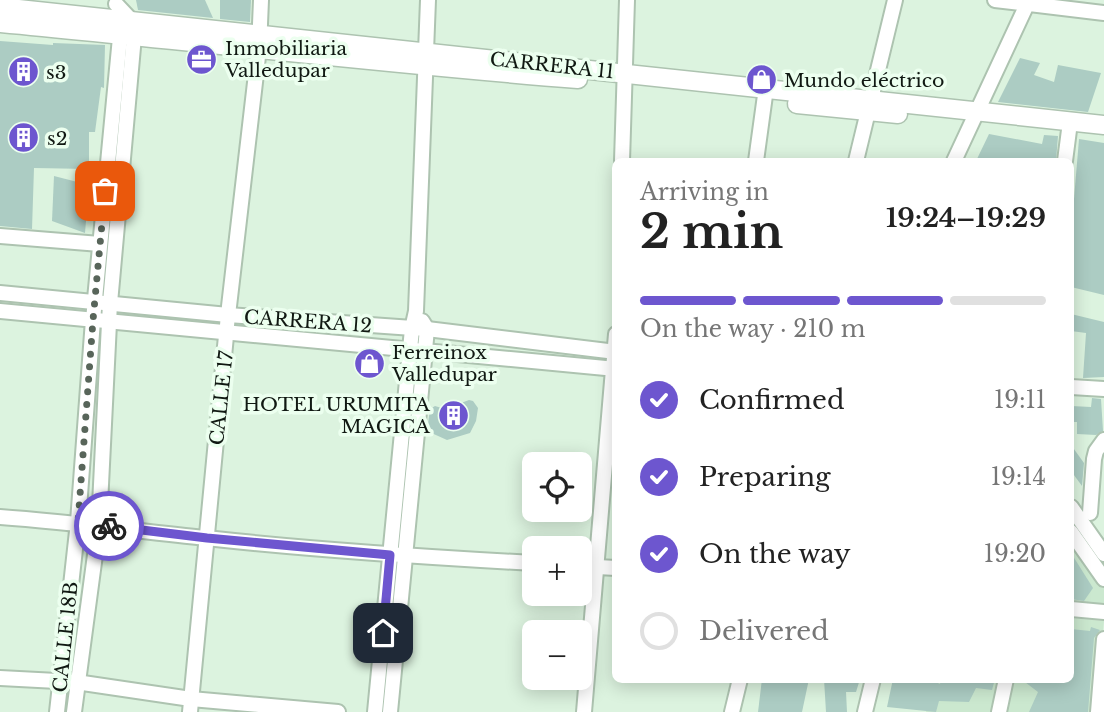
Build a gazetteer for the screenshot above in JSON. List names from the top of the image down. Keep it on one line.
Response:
{"streets":{"main road":["CARRERA 11"],"street":["CARRERA 12","CALLE 17","CALLE 18B"]},"crossings":[["CARRERA 11","CALLE 17"],["CARRERA 11","CALLE 18B"],["CARRERA 12","CALLE 17"],["CARRERA 12","CALLE 18B"]],"places":{"office":["Inmobiliaria Valledupar"],"building":["s3","s2","HOTEL URUMITA MAGICA"],"shop":["Mundo eléctrico","Ferreinox Valledupar"]},"page":{"heading":["2 min","Arriving in","19:24–19:29"],"bar":"On the way · 210 m","list":[["Confirmed","19:11"],["Preparing","19:14"],["On the way","19:20"],"Delivered"],"map_buttons":["+","−"]}}
